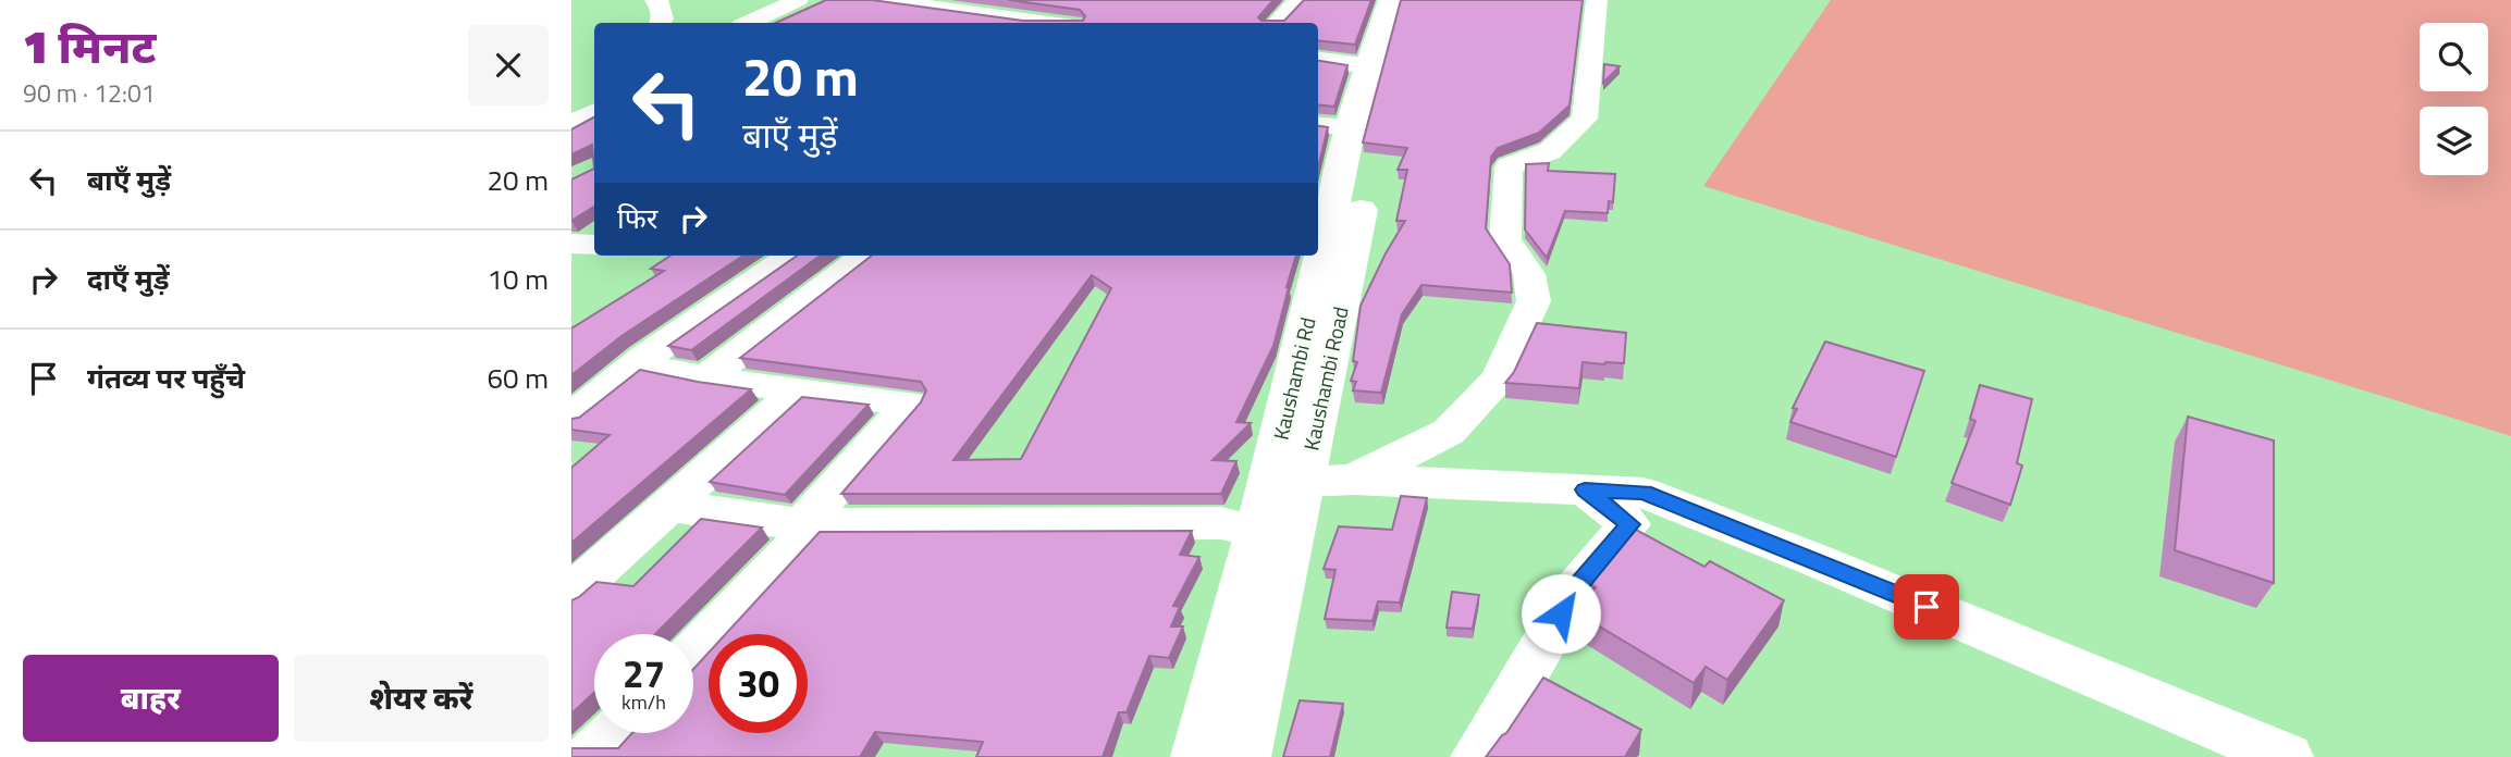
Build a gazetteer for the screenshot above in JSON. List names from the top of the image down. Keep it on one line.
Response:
{"streets":{"main road":["Kaushambi Rd","Kaushambi Road"]},"page":{"heading":["1 मिनट","90 m · 12:01"],"turn":["20 m","बाएँ मुड़ें"],"list":[{"name":"बाएँ मुड़ें","value":"20 m"},{"name":"दाएँ मुड़ें","value":"10 m"},{"name":"गंतव्य पर पहुँचे","value":"60 m"}],"then":"फिर","speed":"27 km/h","limit":"30","buttons":["बाहर","शेयर करें"]}}
